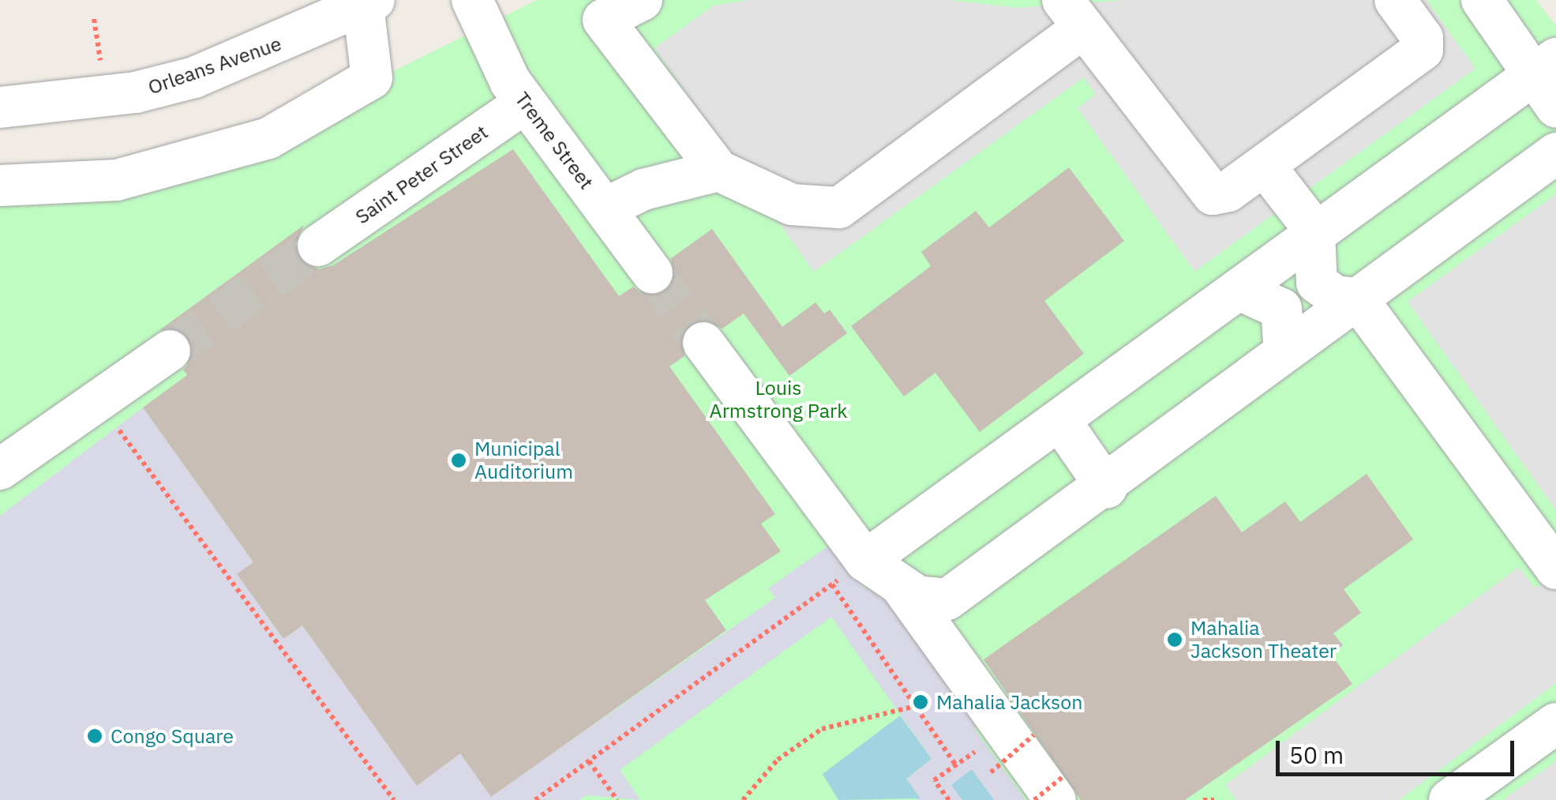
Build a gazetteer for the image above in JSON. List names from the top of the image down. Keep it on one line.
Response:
{"streets":{"street":["Orleans Avenue","Treme Street","Saint Peter Street"]},"crossings":[["Treme Street","Saint Peter Street"]],"parks":["Louis Armstrong Park"],"places":["Municipal Auditorium","Mahalia Jackson Theater","Mahalia Jackson","Congo Square"],"scale_bar":"50 m"}
